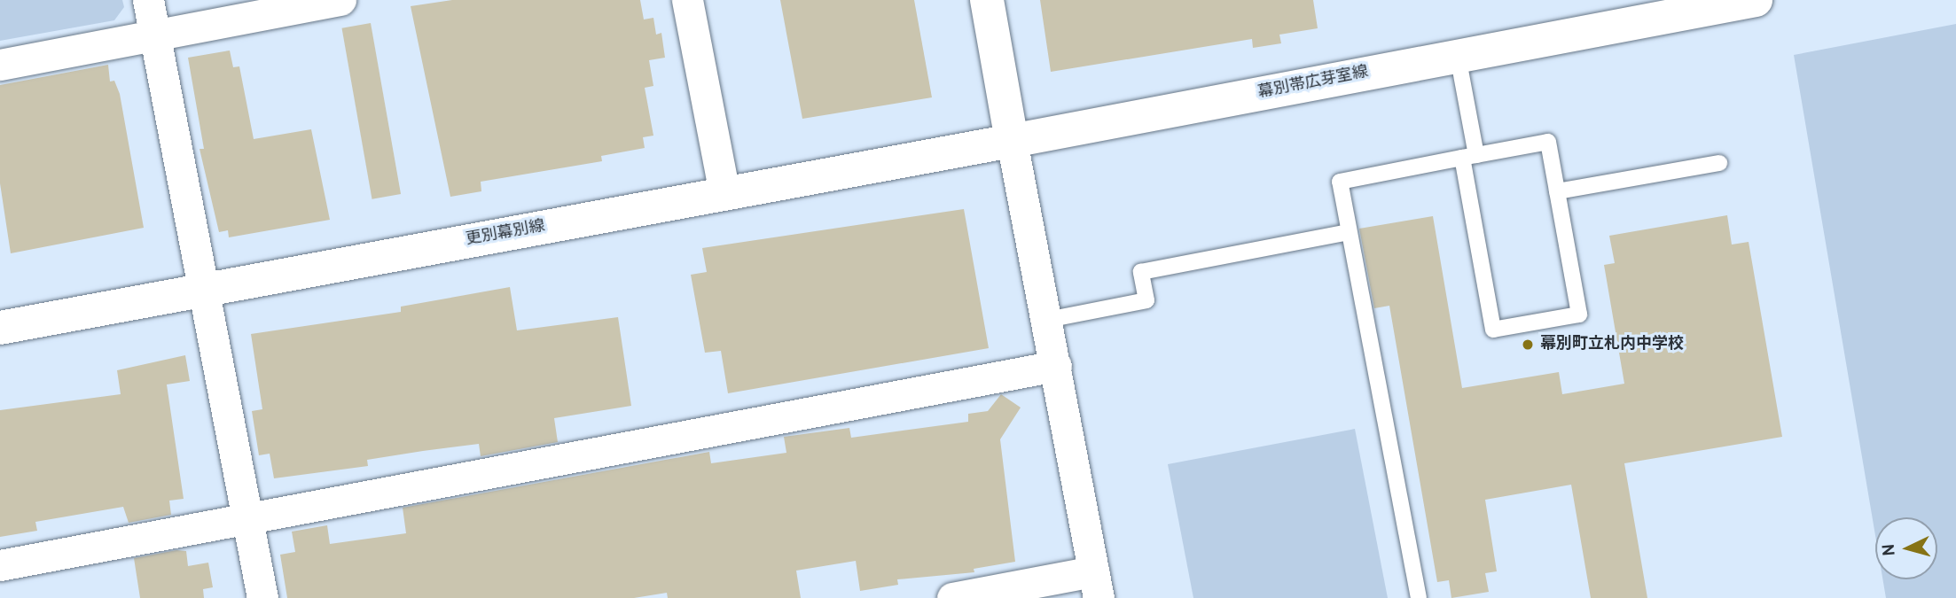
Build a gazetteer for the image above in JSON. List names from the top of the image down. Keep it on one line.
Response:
{"streets":{"main road":["幕別帯広芽室線","更別幕別線"]},"crossings":[["幕別帯広芽室線","更別幕別線"]],"places":["幕別町立札内中学校"],"north":"left"}
